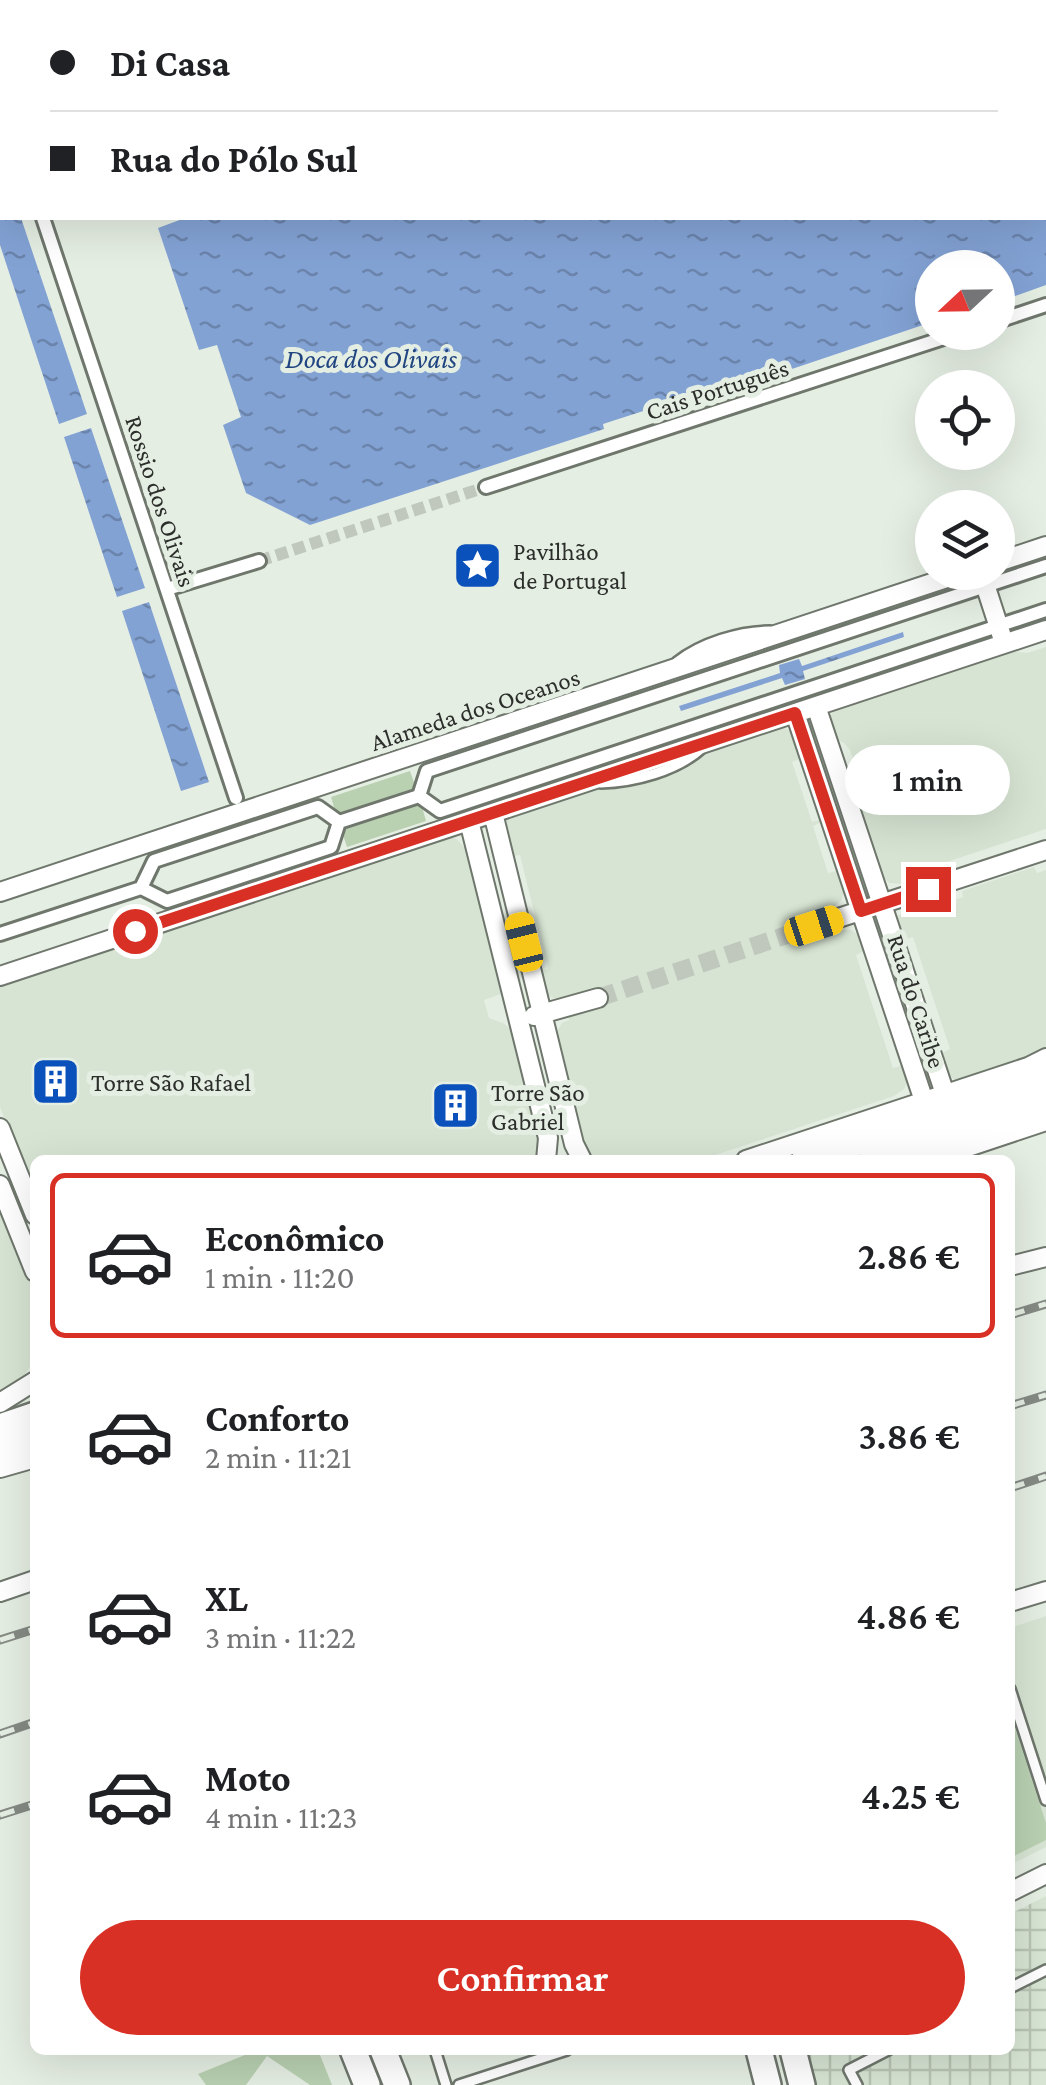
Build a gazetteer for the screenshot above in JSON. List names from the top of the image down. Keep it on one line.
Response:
{"streets":{"street":["Cais Português","Rossio dos Olivais","Alameda dos Oceanos","Rua do Caribe"]},"crossings":[["Alameda dos Oceanos","Rua do Caribe"]],"water":["Doca dos Olivais"],"places":{"place":["Pavilhão de Portugal"],"building":["Torre São Rafael","Torre São Gabriel"]},"north":"left","page":{"banner":["Di Casa","Rua do Pólo Sul"],"bubble":"1 min","list":[{"name":"Econômico","note":"1 min · 11:20","value":"2.86 €"},{"name":"Conforto","note":"2 min · 11:21","value":"3.86 €"},{"name":"XL","note":"3 min · 11:22","value":"4.86 €"},{"name":"Moto","note":"4 min · 11:23","value":"4.25 €"}],"buttons":"Confirmar"}}
